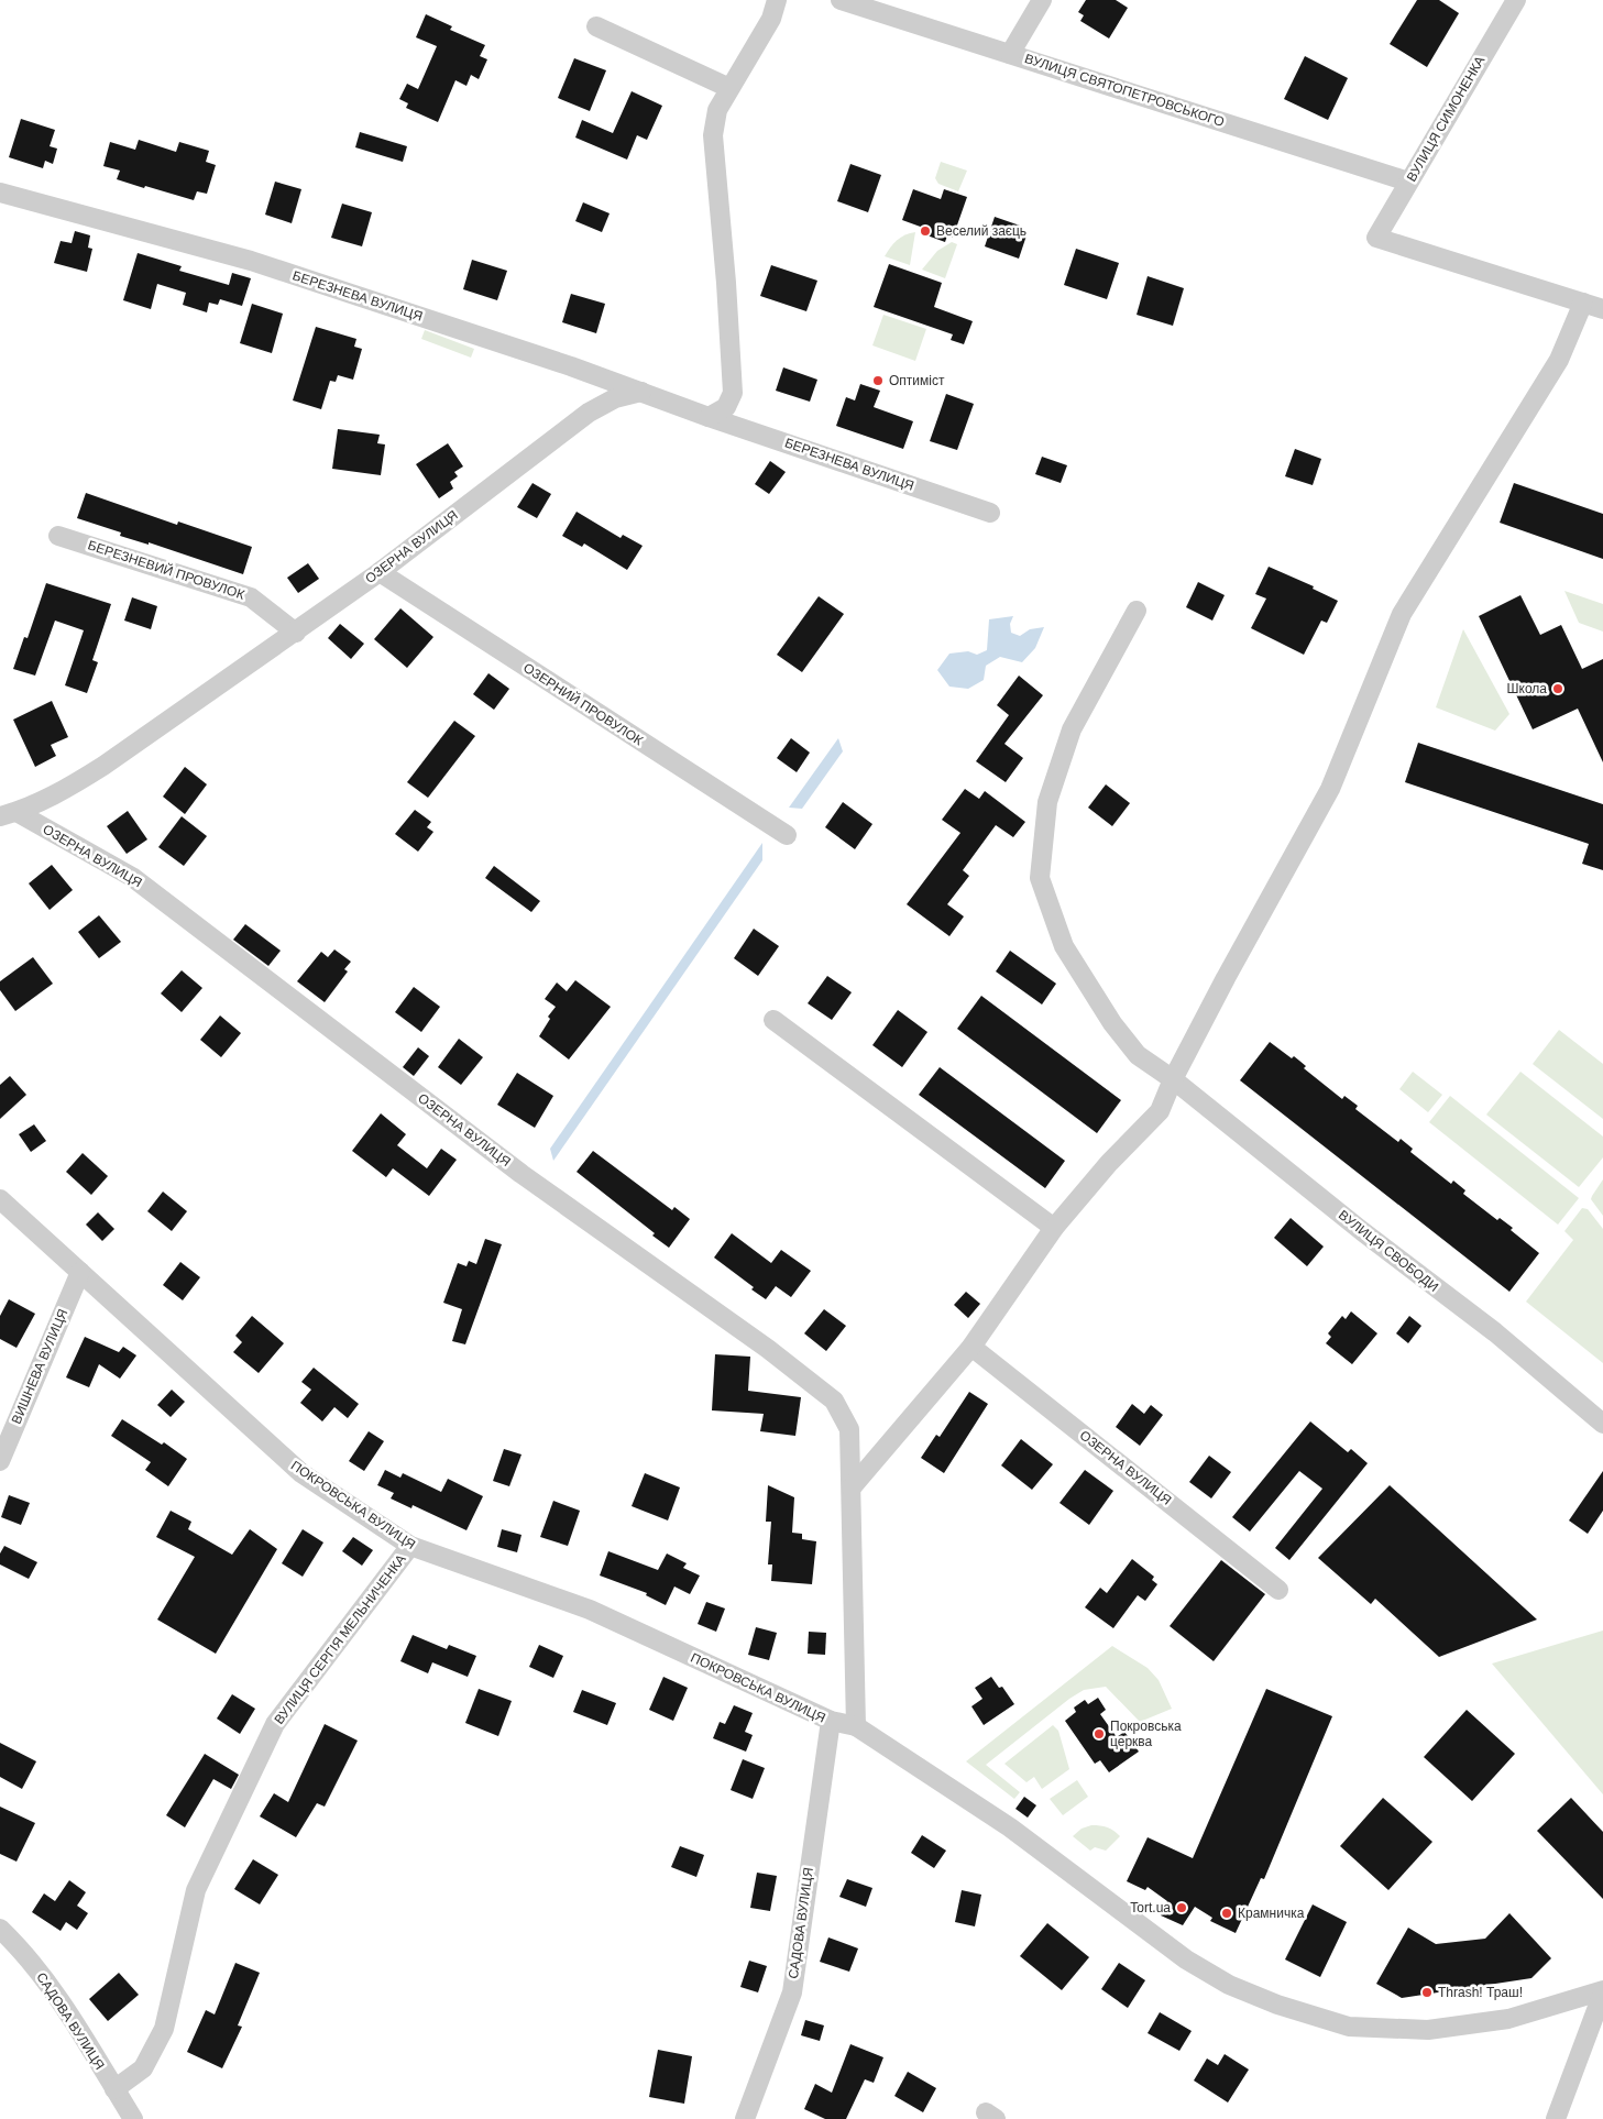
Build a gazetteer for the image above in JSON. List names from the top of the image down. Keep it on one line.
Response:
{"streets":{"street":["ВУЛИЦЯ СВЯТОПЕТРОВСЬКОГО","ВУЛИЦЯ СИМОНЕНКА","БЕРЕЗНЕВА ВУЛИЦЯ","ОЗЕРНА ВУЛИЦЯ","БЕРЕЗНЕВИЙ ПРОВУЛОК","ОЗЕРНИЙ ПРОВУЛОК","ВУЛИЦЯ СВОБОДИ","ВИШНЕВА ВУЛИЦЯ","ПОКРОВСЬКА ВУЛИЦЯ","ВУЛИЦЯ СЕРГІЯ МЕЛЬНИЧЕНКА","САДОВА ВУЛИЦЯ"]},"crossings":[["ВУЛИЦЯ СВЯТОПЕТРОВСЬКОГО","ВУЛИЦЯ СИМОНЕНКА"],["БЕРЕЗНЕВА ВУЛИЦЯ","ОЗЕРНА ВУЛИЦЯ"],["ОЗЕРНА ВУЛИЦЯ","БЕРЕЗНЕВИЙ ПРОВУЛОК"],["ОЗЕРНА ВУЛИЦЯ","ОЗЕРНИЙ ПРОВУЛОК"],["ОЗЕРНА ВУЛИЦЯ","ПОКРОВСЬКА ВУЛИЦЯ"],["ВИШНЕВА ВУЛИЦЯ","ПОКРОВСЬКА ВУЛИЦЯ"],["ПОКРОВСЬКА ВУЛИЦЯ","ВУЛИЦЯ СЕРГІЯ МЕЛЬНИЧЕНКА"],["ПОКРОВСЬКА ВУЛИЦЯ","САДОВА ВУЛИЦЯ"],["ВУЛИЦЯ СЕРГІЯ МЕЛЬНИЧЕНКА","САДОВА ВУЛИЦЯ"]],"places":["Веселий заєць","Оптиміст","Школа","Покровська церква","Tort.ua","Крамничка","Thrash! Траш!"]}
